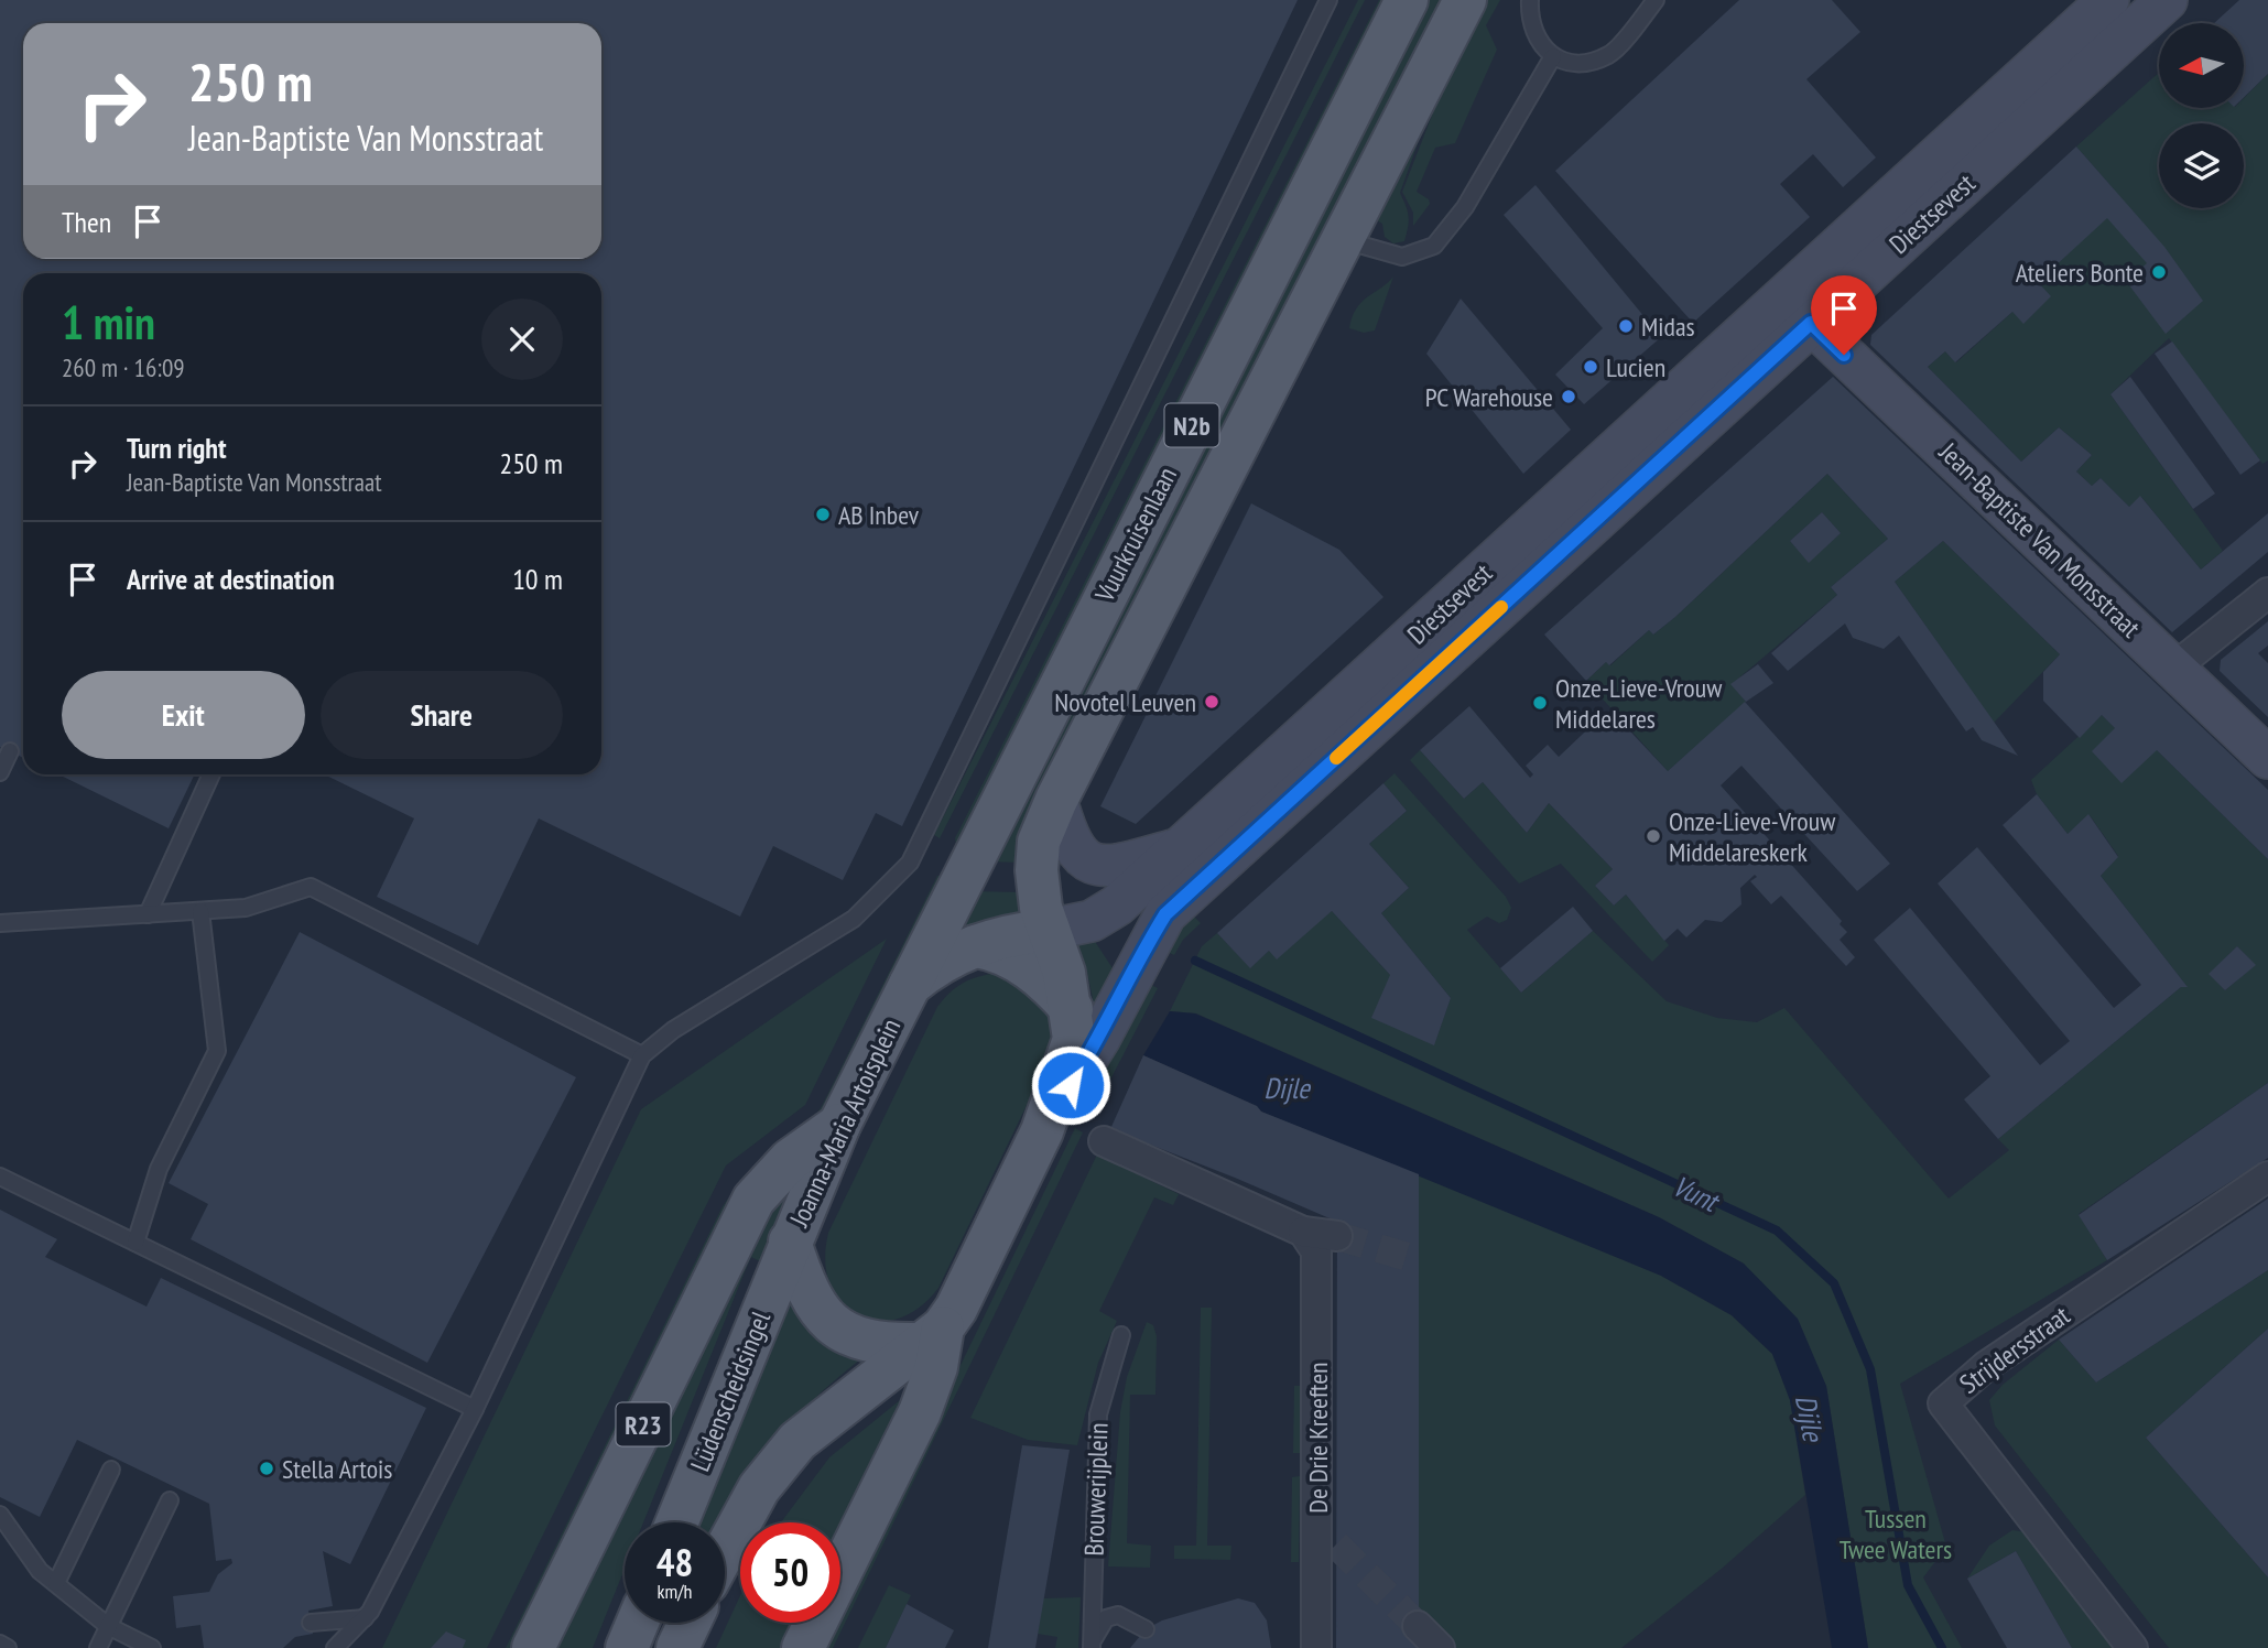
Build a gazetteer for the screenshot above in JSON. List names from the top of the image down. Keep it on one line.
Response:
{"streets":{"main road":["Diestsevest","N2b","Vuurkruisenlaan","Jean-Baptiste Van Monsstraat","Joanna-Maria Artoisplein","Lüdenscheidsingel","R23"],"street":["Strijdersstraat","De Drie Kreeften"],"lane":["Brouwerijplein"]},"crossings":[["Diestsevest","N2b"],["Diestsevest","Vuurkruisenlaan"],["Diestsevest","Jean-Baptiste Van Monsstraat"],["Diestsevest","Joanna-Maria Artoisplein"],["N2b","Vuurkruisenlaan"],["N2b","Joanna-Maria Artoisplein"],["Vuurkruisenlaan","Joanna-Maria Artoisplein"],["Joanna-Maria Artoisplein","Lüdenscheidsingel"],["Joanna-Maria Artoisplein","R23"]],"water":["Dijle","Vunt"],"parks":["Tussen Twee Waters"],"places":["Ateliers Bonte","Midas","Lucien","PC Warehouse","AB Inbev","Novotel Leuven","Onze-Lieve-Vrouw Middelares","Onze-Lieve-Vrouw Middelareskerk","Stella Artois"],"north":"left","page":{"turn":["250 m","Jean-Baptiste Van Monsstraat"],"then":"Then","heading":["1 min","260 m · 16:09"],"list":[{"name":"Turn right","note":"Jean-Baptiste Van Monsstraat","value":"250 m"},{"name":"Arrive at destination","value":"10 m"}],"buttons":["Exit","Share"],"speed":"48 km/h","limit":"50"}}
